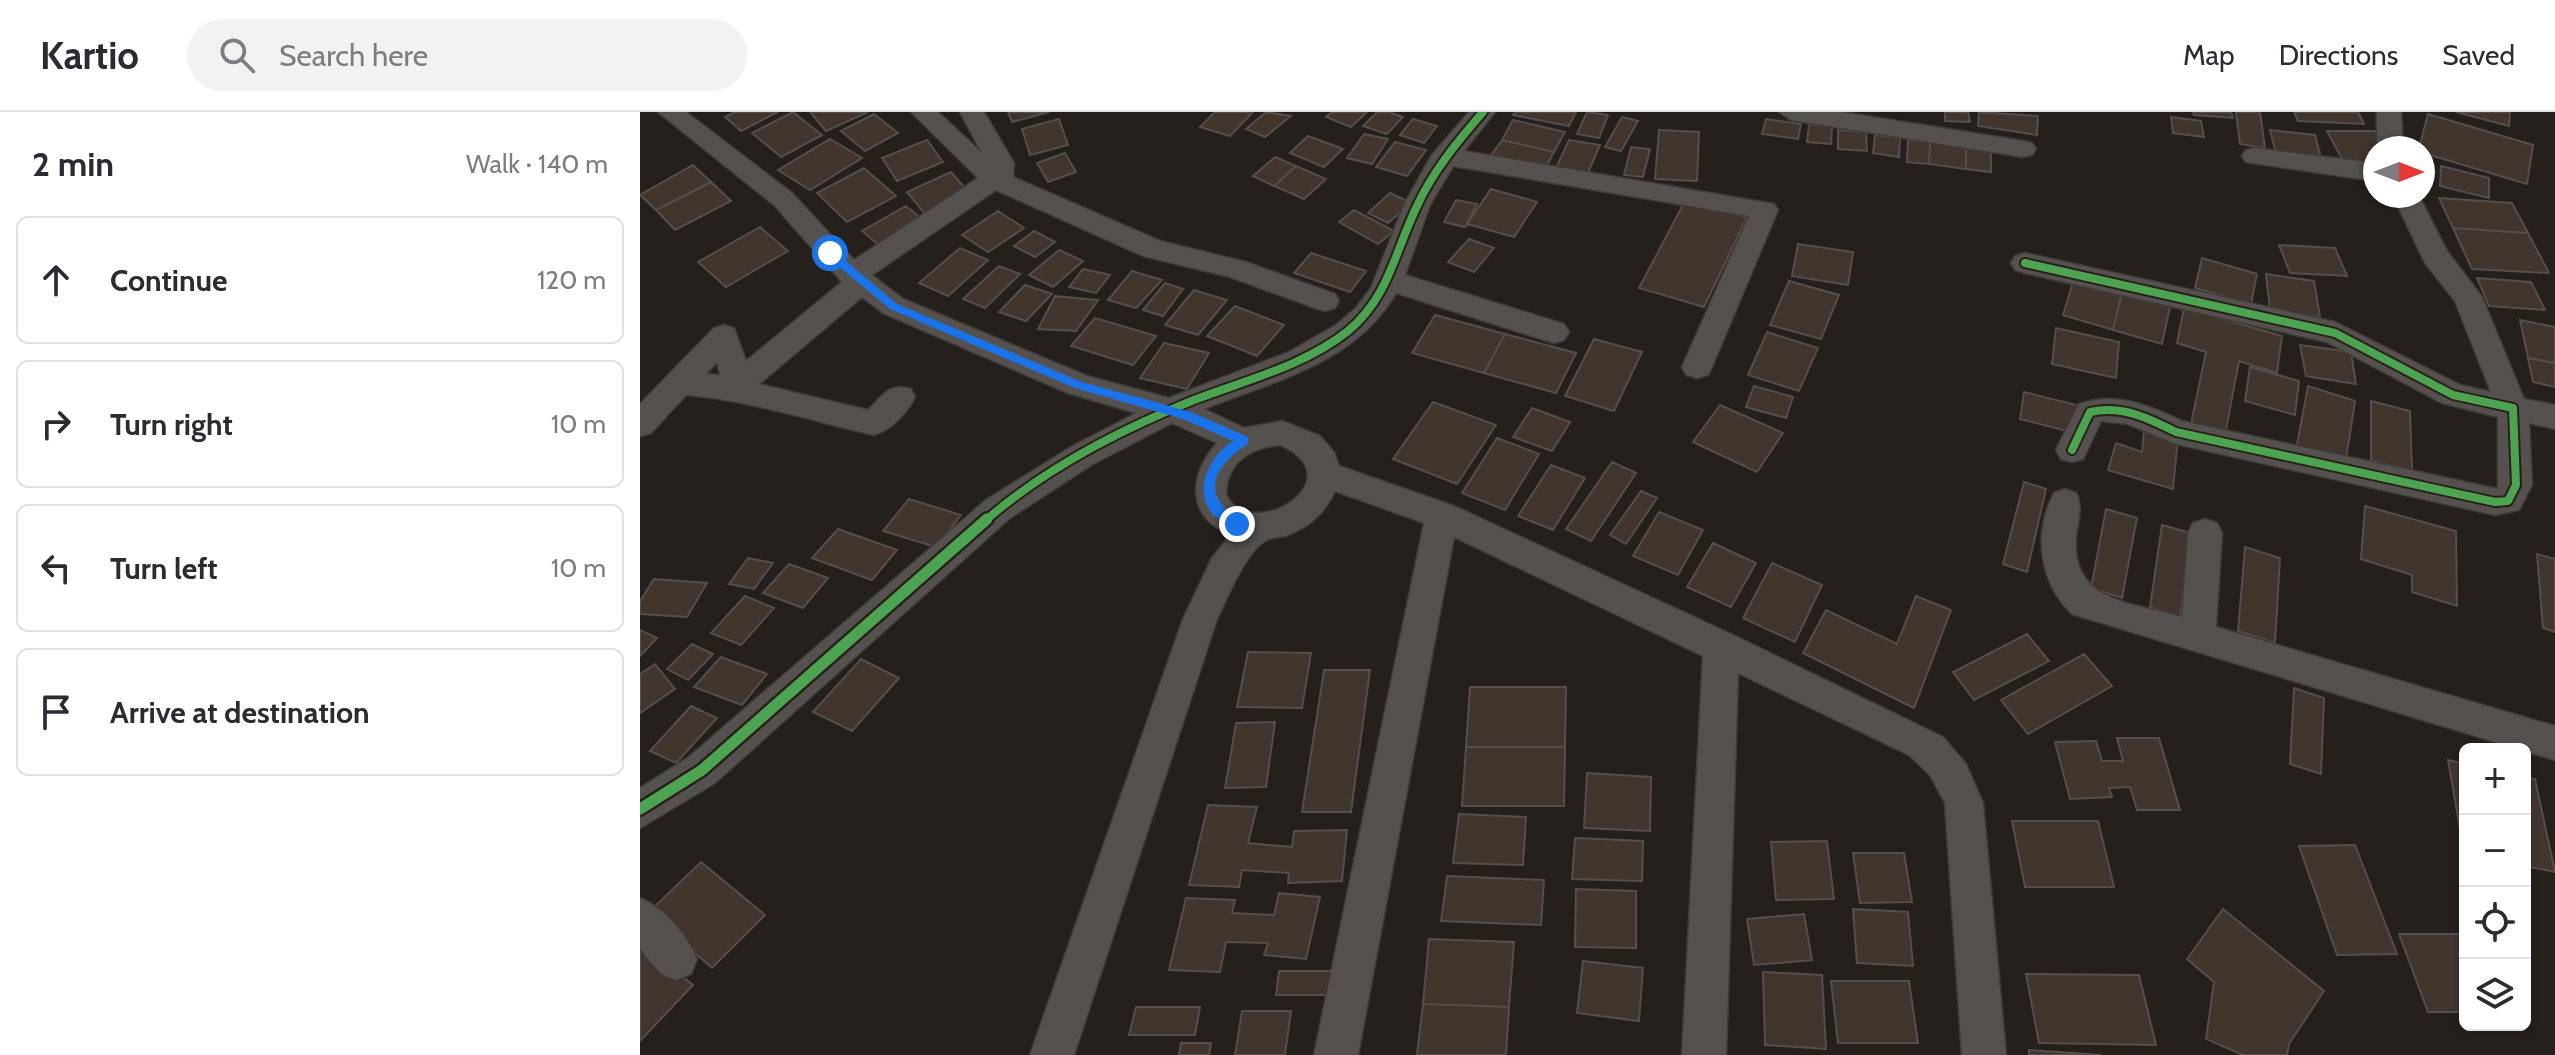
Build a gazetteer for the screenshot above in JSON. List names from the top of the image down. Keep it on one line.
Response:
{"north":"right","page":{"header":"Kartio","search":"Search here","nav":["Map","Directions","Saved"],"heading":["2 min","Walk · 140 m"],"list":[["Continue","120 m"],["Turn right","10 m"],["Turn left","10 m"],"Arrive at destination"],"map_buttons":["+","−"]}}
